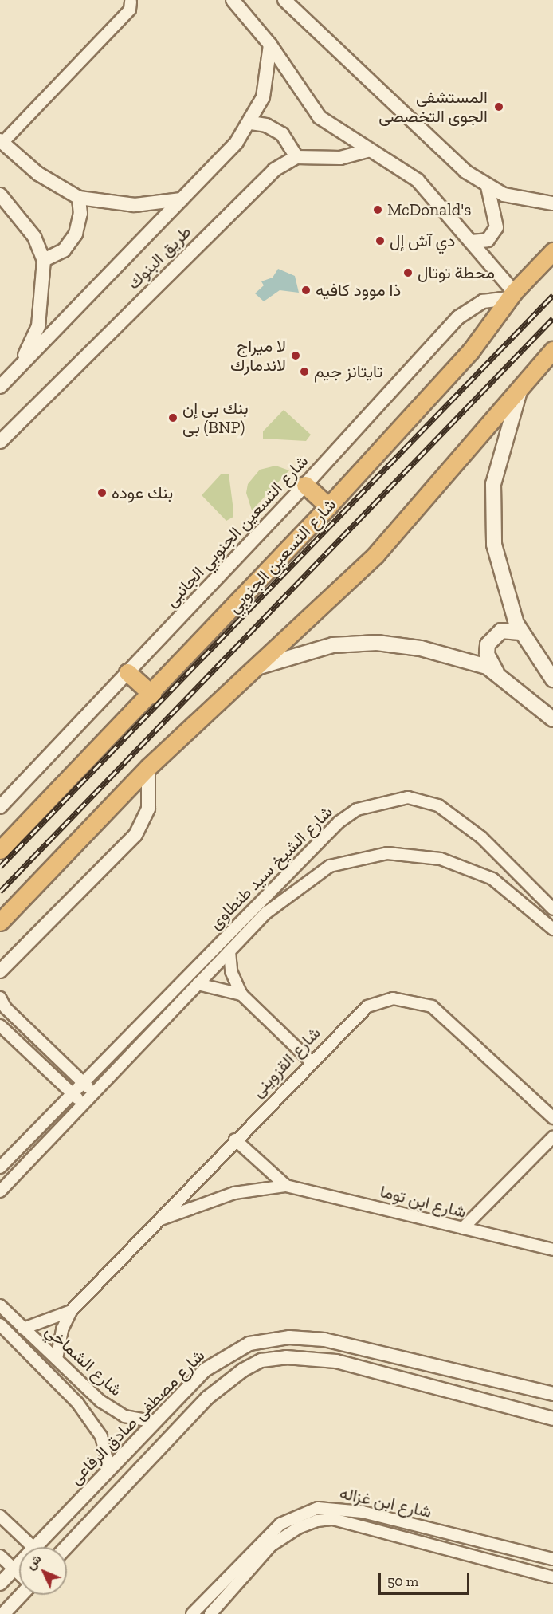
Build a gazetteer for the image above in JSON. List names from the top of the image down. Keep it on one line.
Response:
{"streets":{"highway":["شارع التسعين الجنوبي"],"street":["طريق البنوك","شارع التسعين الجنوبي الجانبى","شارع الشيخ سيد طنطاوى","شارع القزوينى","شارع ابن توما","شارع الشماخي","شارع مصطفى صادق الرفاعى","شارع ابن غزاله"]},"crossings":[["شارع التسعين الجنوبي الجانبى","شارع التسعين الجنوبي"],["شارع القزوينى","شارع ابن توما"],["شارع القزوينى","شارع الشماخي"],["شارع الشماخي","شارع مصطفى صادق الرفاعى"]],"places":["المستشفى الجوى التخصصى","McDonald's","دي آش إل","محطة توتال","ذا موود كافيه","لا ميراج لاندمارك","تايتانز جيم","بنك بى إن بى (BNP)","بنك عوده"],"scale_bar":"50 m","north":"top left"}
